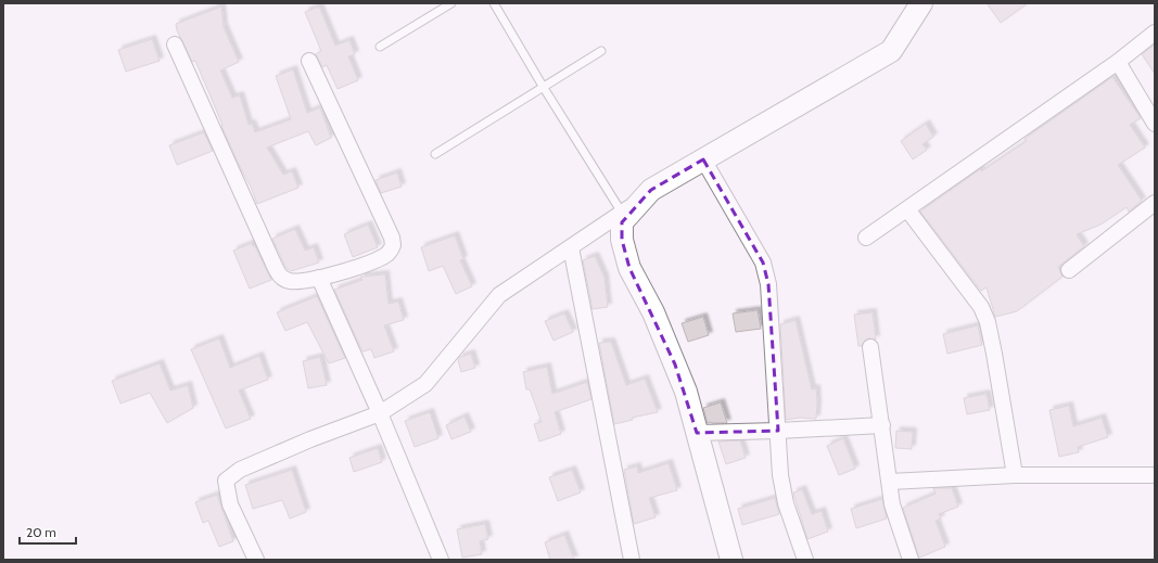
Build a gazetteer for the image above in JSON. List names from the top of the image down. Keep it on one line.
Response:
{"scale_bar":"20 m"}
